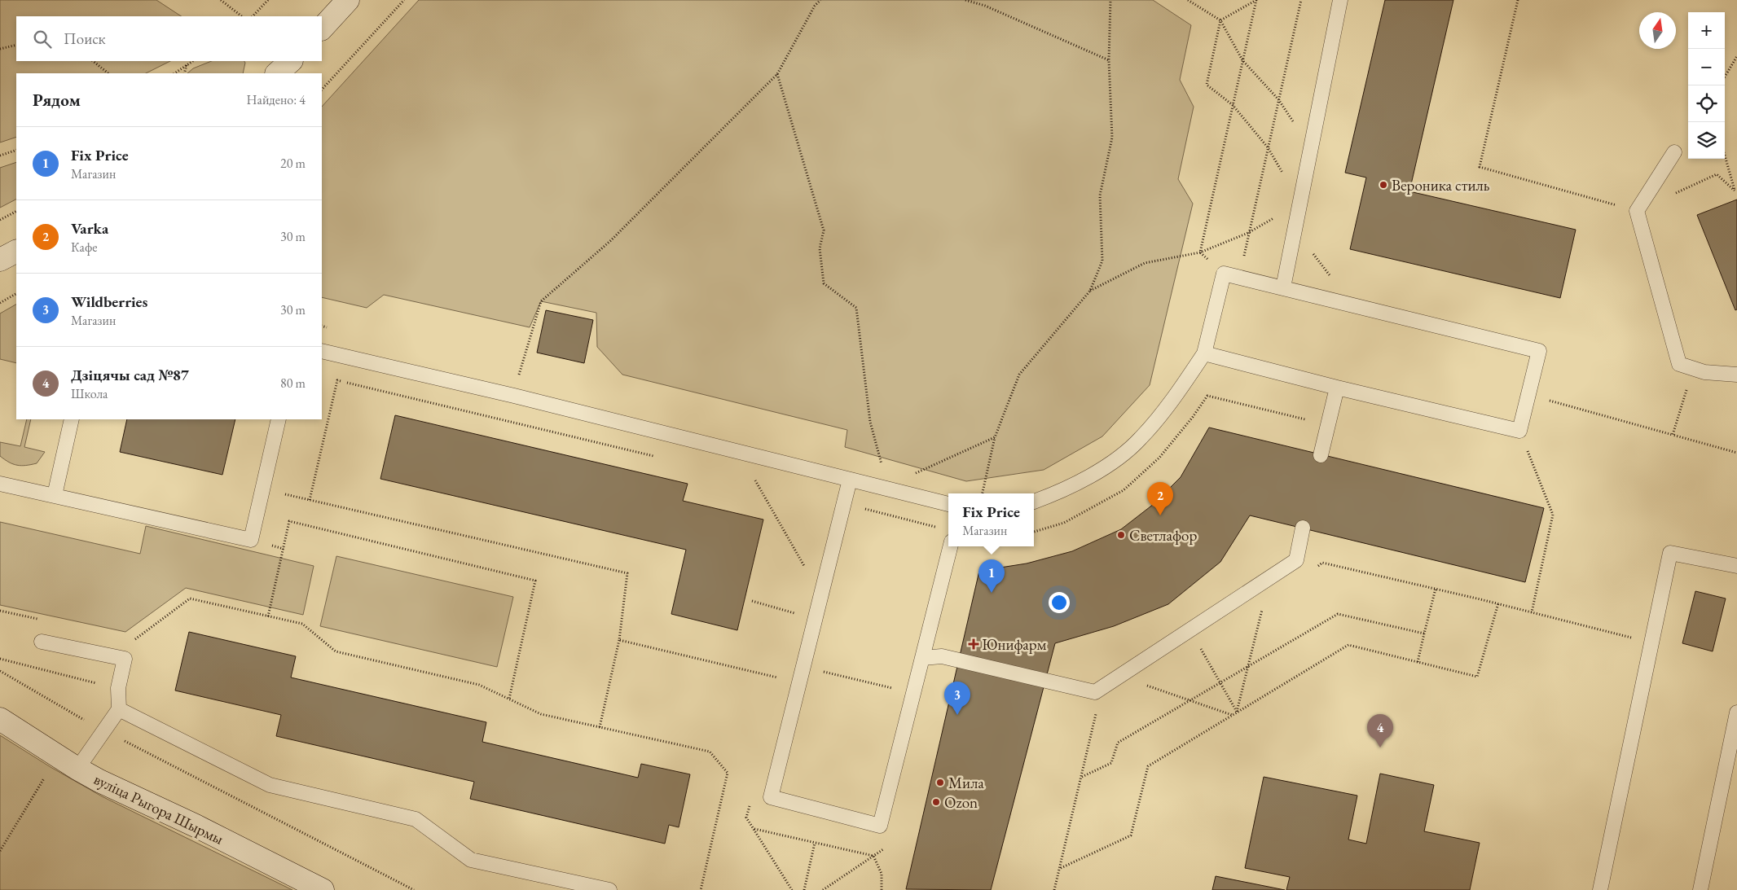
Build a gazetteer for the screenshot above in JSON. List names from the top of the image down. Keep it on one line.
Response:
{"streets":{"street":["вуліца Рыгора Шырмы"]},"places":{"other":["Вероника стиль","Светлафор","Мила","Ozon"],"health":["Юнифарм"]},"north":"top","page":{"map_buttons":["+","−"],"search":"Поиск","heading":["Рядом","Найдено: 4"],"list":[{"mark":"1","name":"Fix Price","note":"Магазин","value":"20 m"},{"mark":"2","name":"Varka","note":"Кафе","value":"30 m"},{"mark":"3","name":"Wildberries","note":"Магазин","value":"30 m"},{"mark":"4","name":"Дзіцячы сад №87","note":"Школа","value":"80 m"}],"pins":["2","1","3","4"],"popup":["Fix Price","Магазин"]}}
